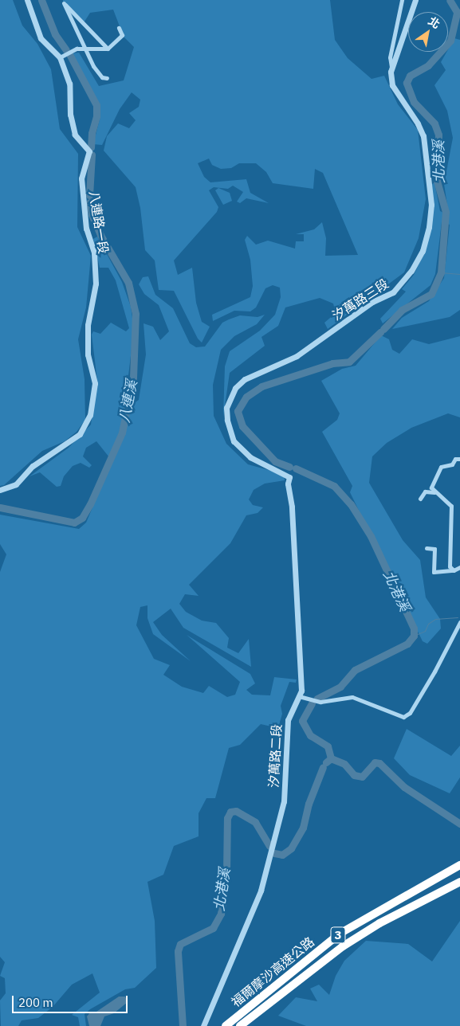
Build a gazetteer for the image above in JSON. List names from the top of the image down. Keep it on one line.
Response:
{"streets":{"highway":["3","福爾摩沙高速公路"],"street":["八連路一段","汐萬路三段","汐萬路二段"]},"crossings":[["汐萬路三段","汐萬路二段"]],"water":["北港溪","八連溪"],"scale_bar":"200 m","north":"top right"}
